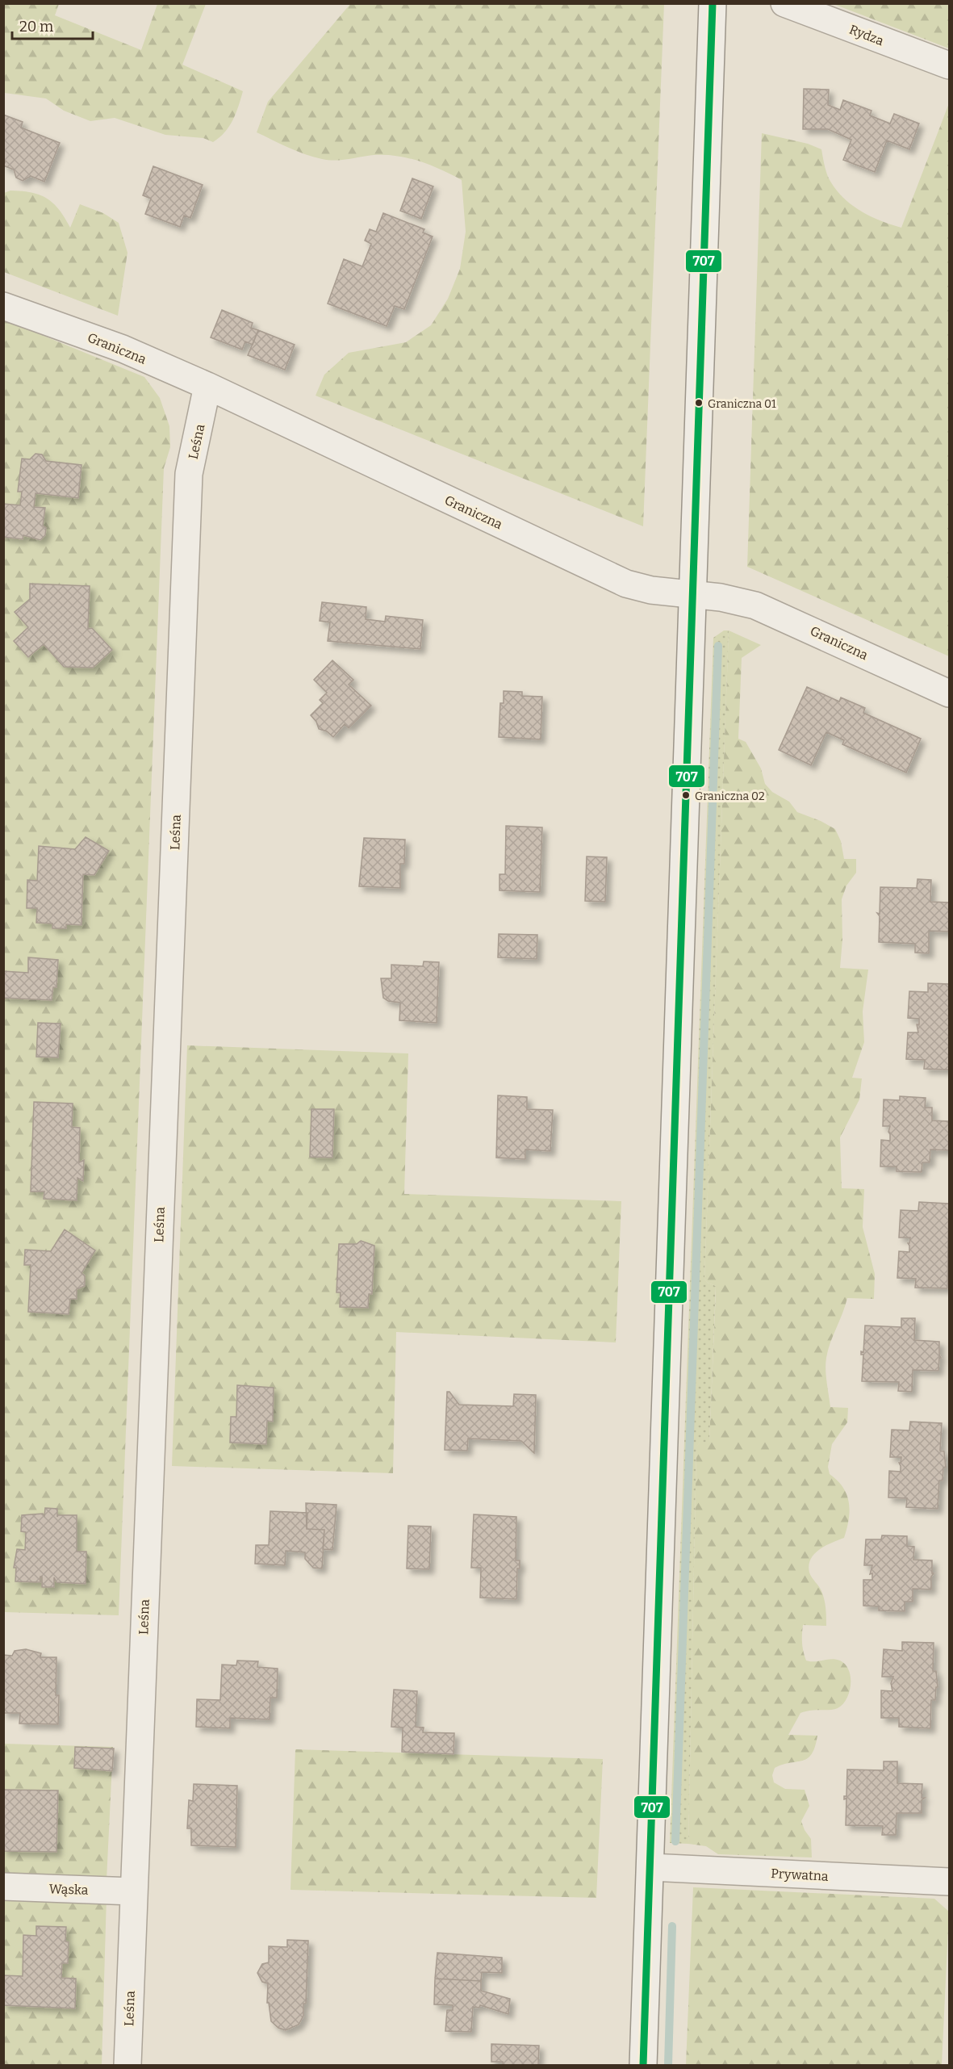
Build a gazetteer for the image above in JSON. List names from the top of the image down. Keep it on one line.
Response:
{"streets":{"street":["Rydza","Graniczna","Leśna","Prywatna","Wąska"]},"crossings":[["Graniczna","Leśna"],["Leśna","Wąska"]],"places":["Graniczna 01","Graniczna 02"],"lines":["transit line 707"],"scale_bar":"20 m"}
